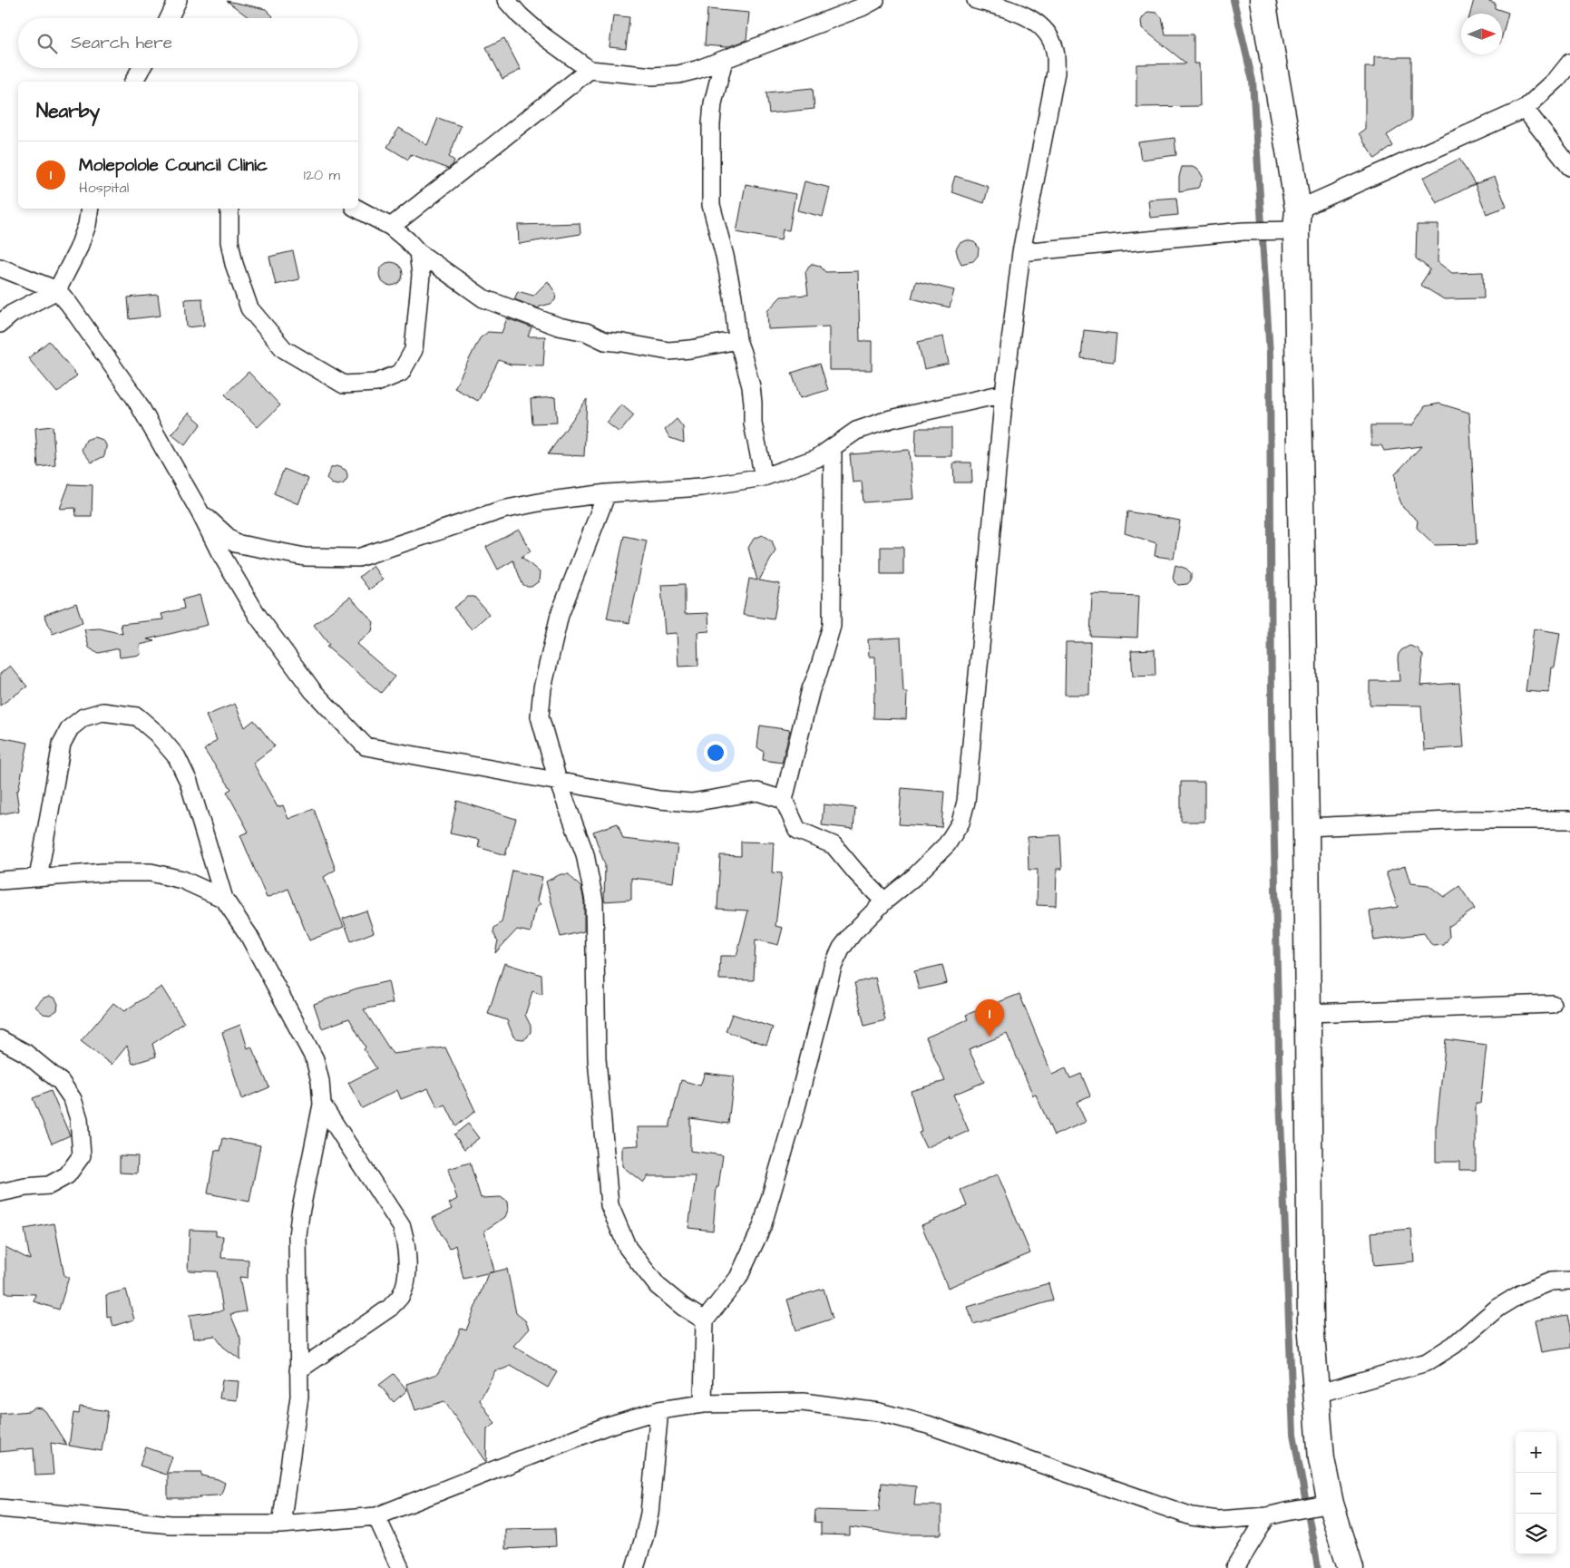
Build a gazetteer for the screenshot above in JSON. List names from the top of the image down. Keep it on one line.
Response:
{"north":"right","page":{"search":"Search here","heading":"Nearby","list":[{"mark":"1","name":"Molepolole Council Clinic","note":"Hospital","value":"120 m"}],"pins":"1","map_buttons":["+","−"]}}
